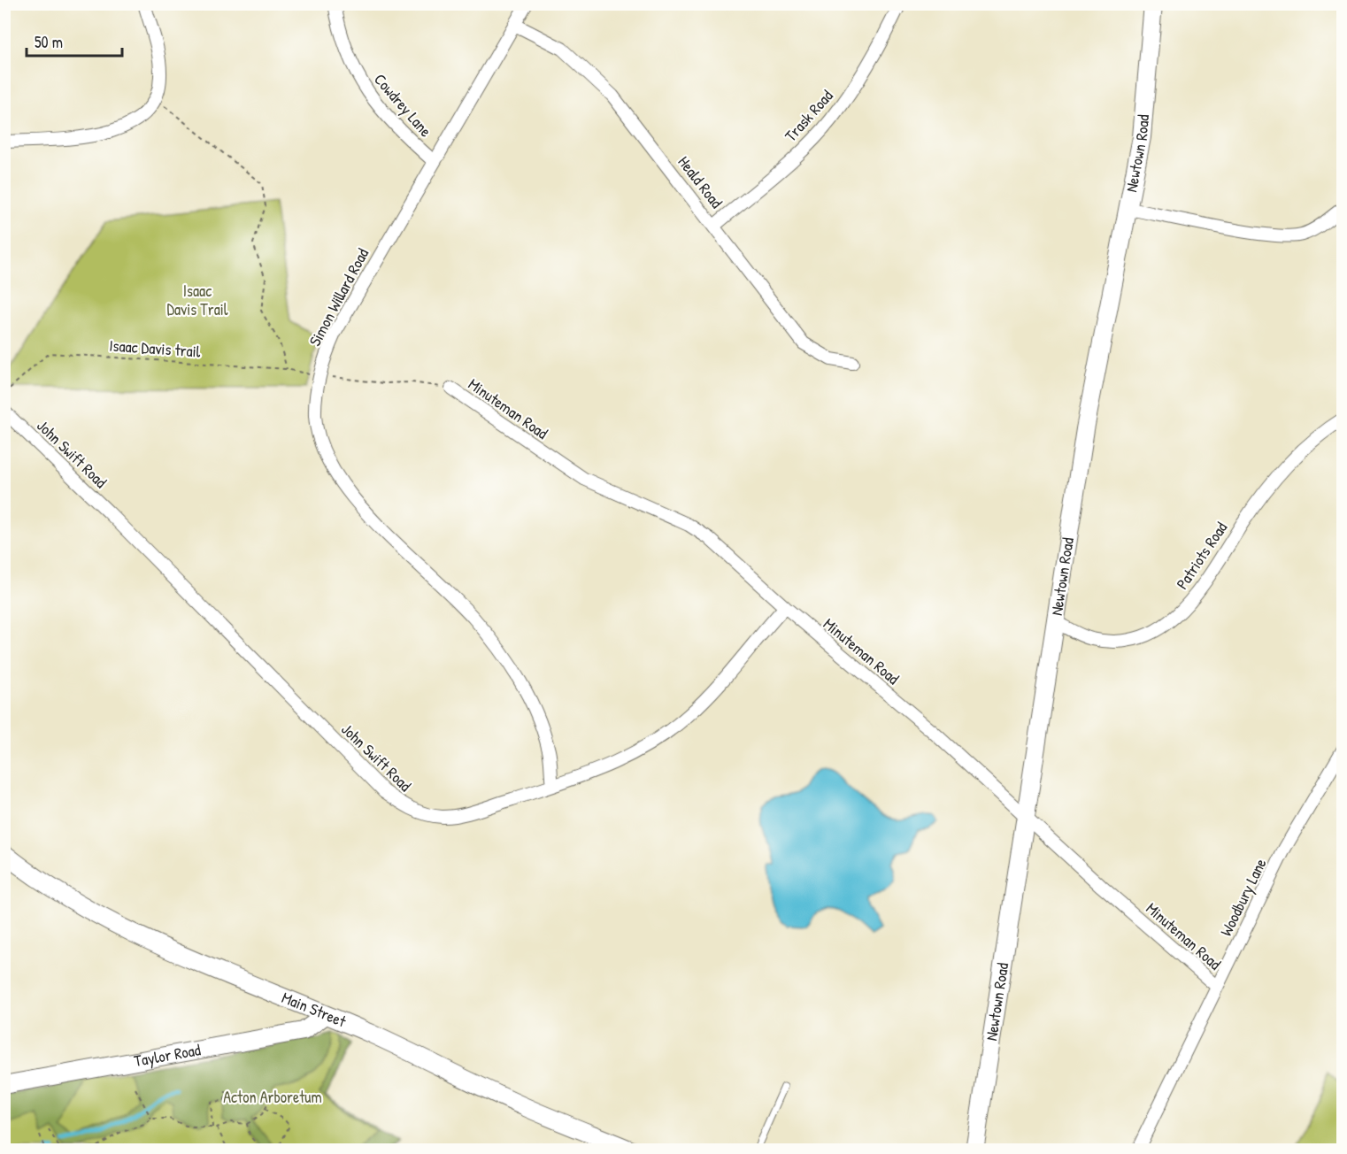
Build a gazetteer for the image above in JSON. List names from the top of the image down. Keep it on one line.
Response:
{"streets":{"street":["Cowdrey Lane","Trask Road","Newtown Road","Heald Road","Simon Willard Road","Minuteman Road","John Swift Road","Patriots Road","Woodbury Lane","Main Street","Taylor Road"],"path":["Isaac Davis trail"]},"crossings":[["Cowdrey Lane","Simon Willard Road"],["Trask Road","Heald Road"],["Newtown Road","Minuteman Road"],["Newtown Road","Patriots Road"],["Heald Road","Simon Willard Road"],["Simon Willard Road","Isaac Davis trail"],["Simon Willard Road","John Swift Road"],["Isaac Davis trail","Minuteman Road"],["Minuteman Road","John Swift Road"],["Minuteman Road","Woodbury Lane"],["Main Street","Taylor Road"]],"parks":["Isaac Davis Trail","Acton Arboretum"],"scale_bar":"50 m"}
